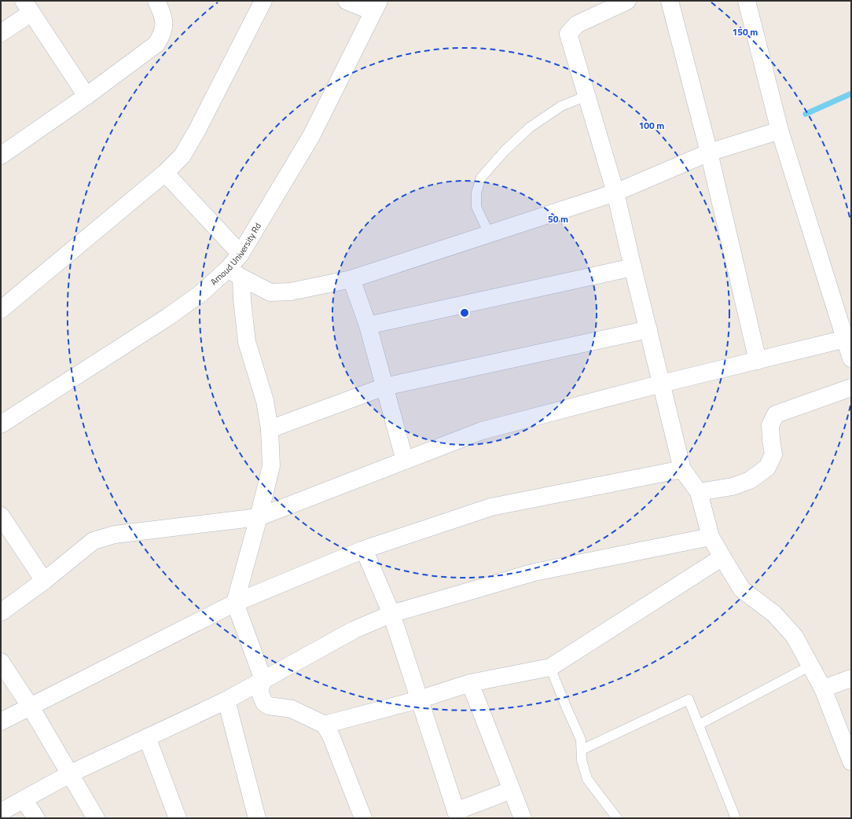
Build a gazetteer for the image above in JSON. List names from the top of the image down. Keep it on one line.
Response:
{"streets":{"street":["Amoud University Rd"]},"rings":["150 m","100 m","50 m"]}
